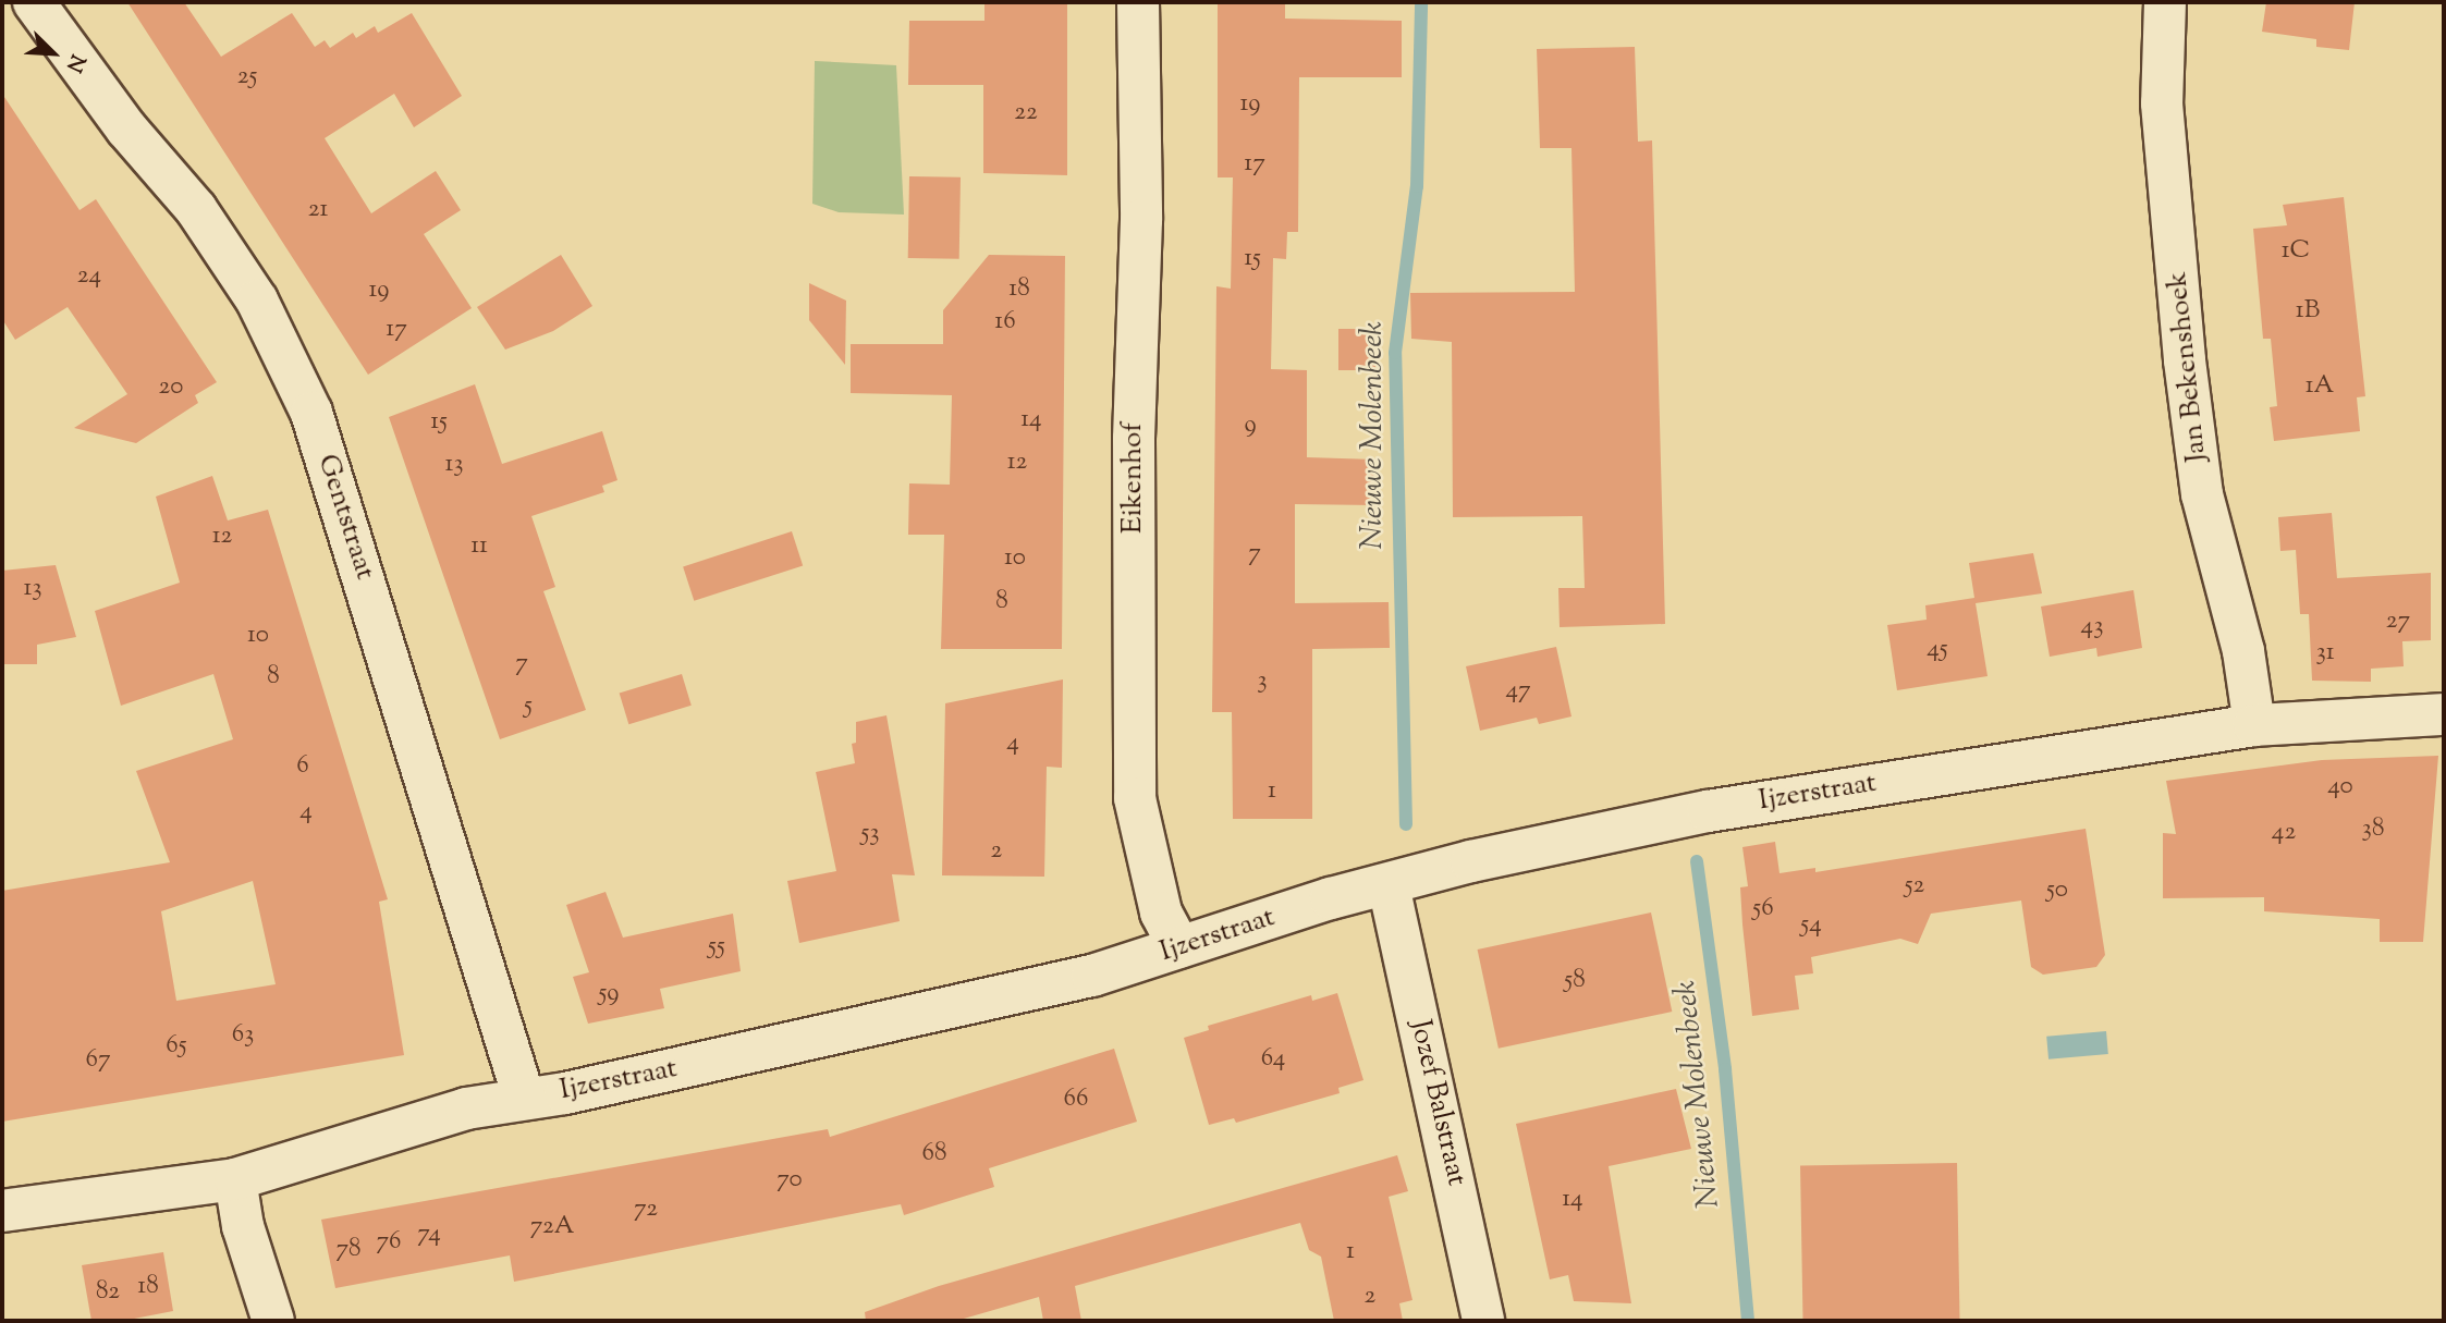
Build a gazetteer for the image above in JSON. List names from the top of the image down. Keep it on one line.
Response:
{"streets":{"street":["Jan Bekenshoek","Eikenhof","Gentstraat","Ijzerstraat","Jozef Balstraat"]},"crossings":[["Jan Bekenshoek","Ijzerstraat"],["Eikenhof","Ijzerstraat"],["Gentstraat","Ijzerstraat"],["Ijzerstraat","Jozef Balstraat"]],"water":["Nieuwe Molenbeek"],"house_numbers":["25","19","22","17","21","1C","15","24","18","19","1B","16","17","1A","20","14","15","9","12","13","12","11","7","10","13","8","27","43","10","45","31","7","8","3","47","5","4","6","40","1","4","38","42","53","2","52","50","56","54","55","58","59","63","65","64","67","66","68","70","14","72","72A","74","76","78","1","18","82","2"],"north":"bottom right"}
